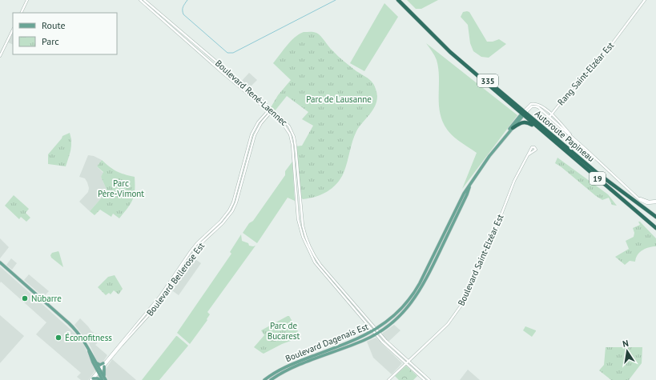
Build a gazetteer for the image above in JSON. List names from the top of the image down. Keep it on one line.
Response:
{"streets":{"highway":["335","Autoroute Papineau","19"],"main road":["Boulevard Dagenais Est"],"street":["Rang Saint-Elzéar Est","Boulevard René-Laennec","Boulevard Saint-Elzéar Est","Boulevard Bellerose Est"]},"crossings":[["335","Autoroute Papineau"],["335","Boulevard Dagenais Est"],["Boulevard René-Laennec","Boulevard Saint-Elzéar Est"],["Boulevard René-Laennec","Boulevard Bellerose Est"],["Boulevard René-Laennec","Boulevard Dagenais Est"],["Autoroute Papineau","Boulevard Dagenais Est"]],"parks":["Parc de Lausanne","Parc Père-Vimont","Parc de Bucarest"],"places":["Nūbarre","Éconofitness"],"legend":["Route","Parc"],"north":"top"}
